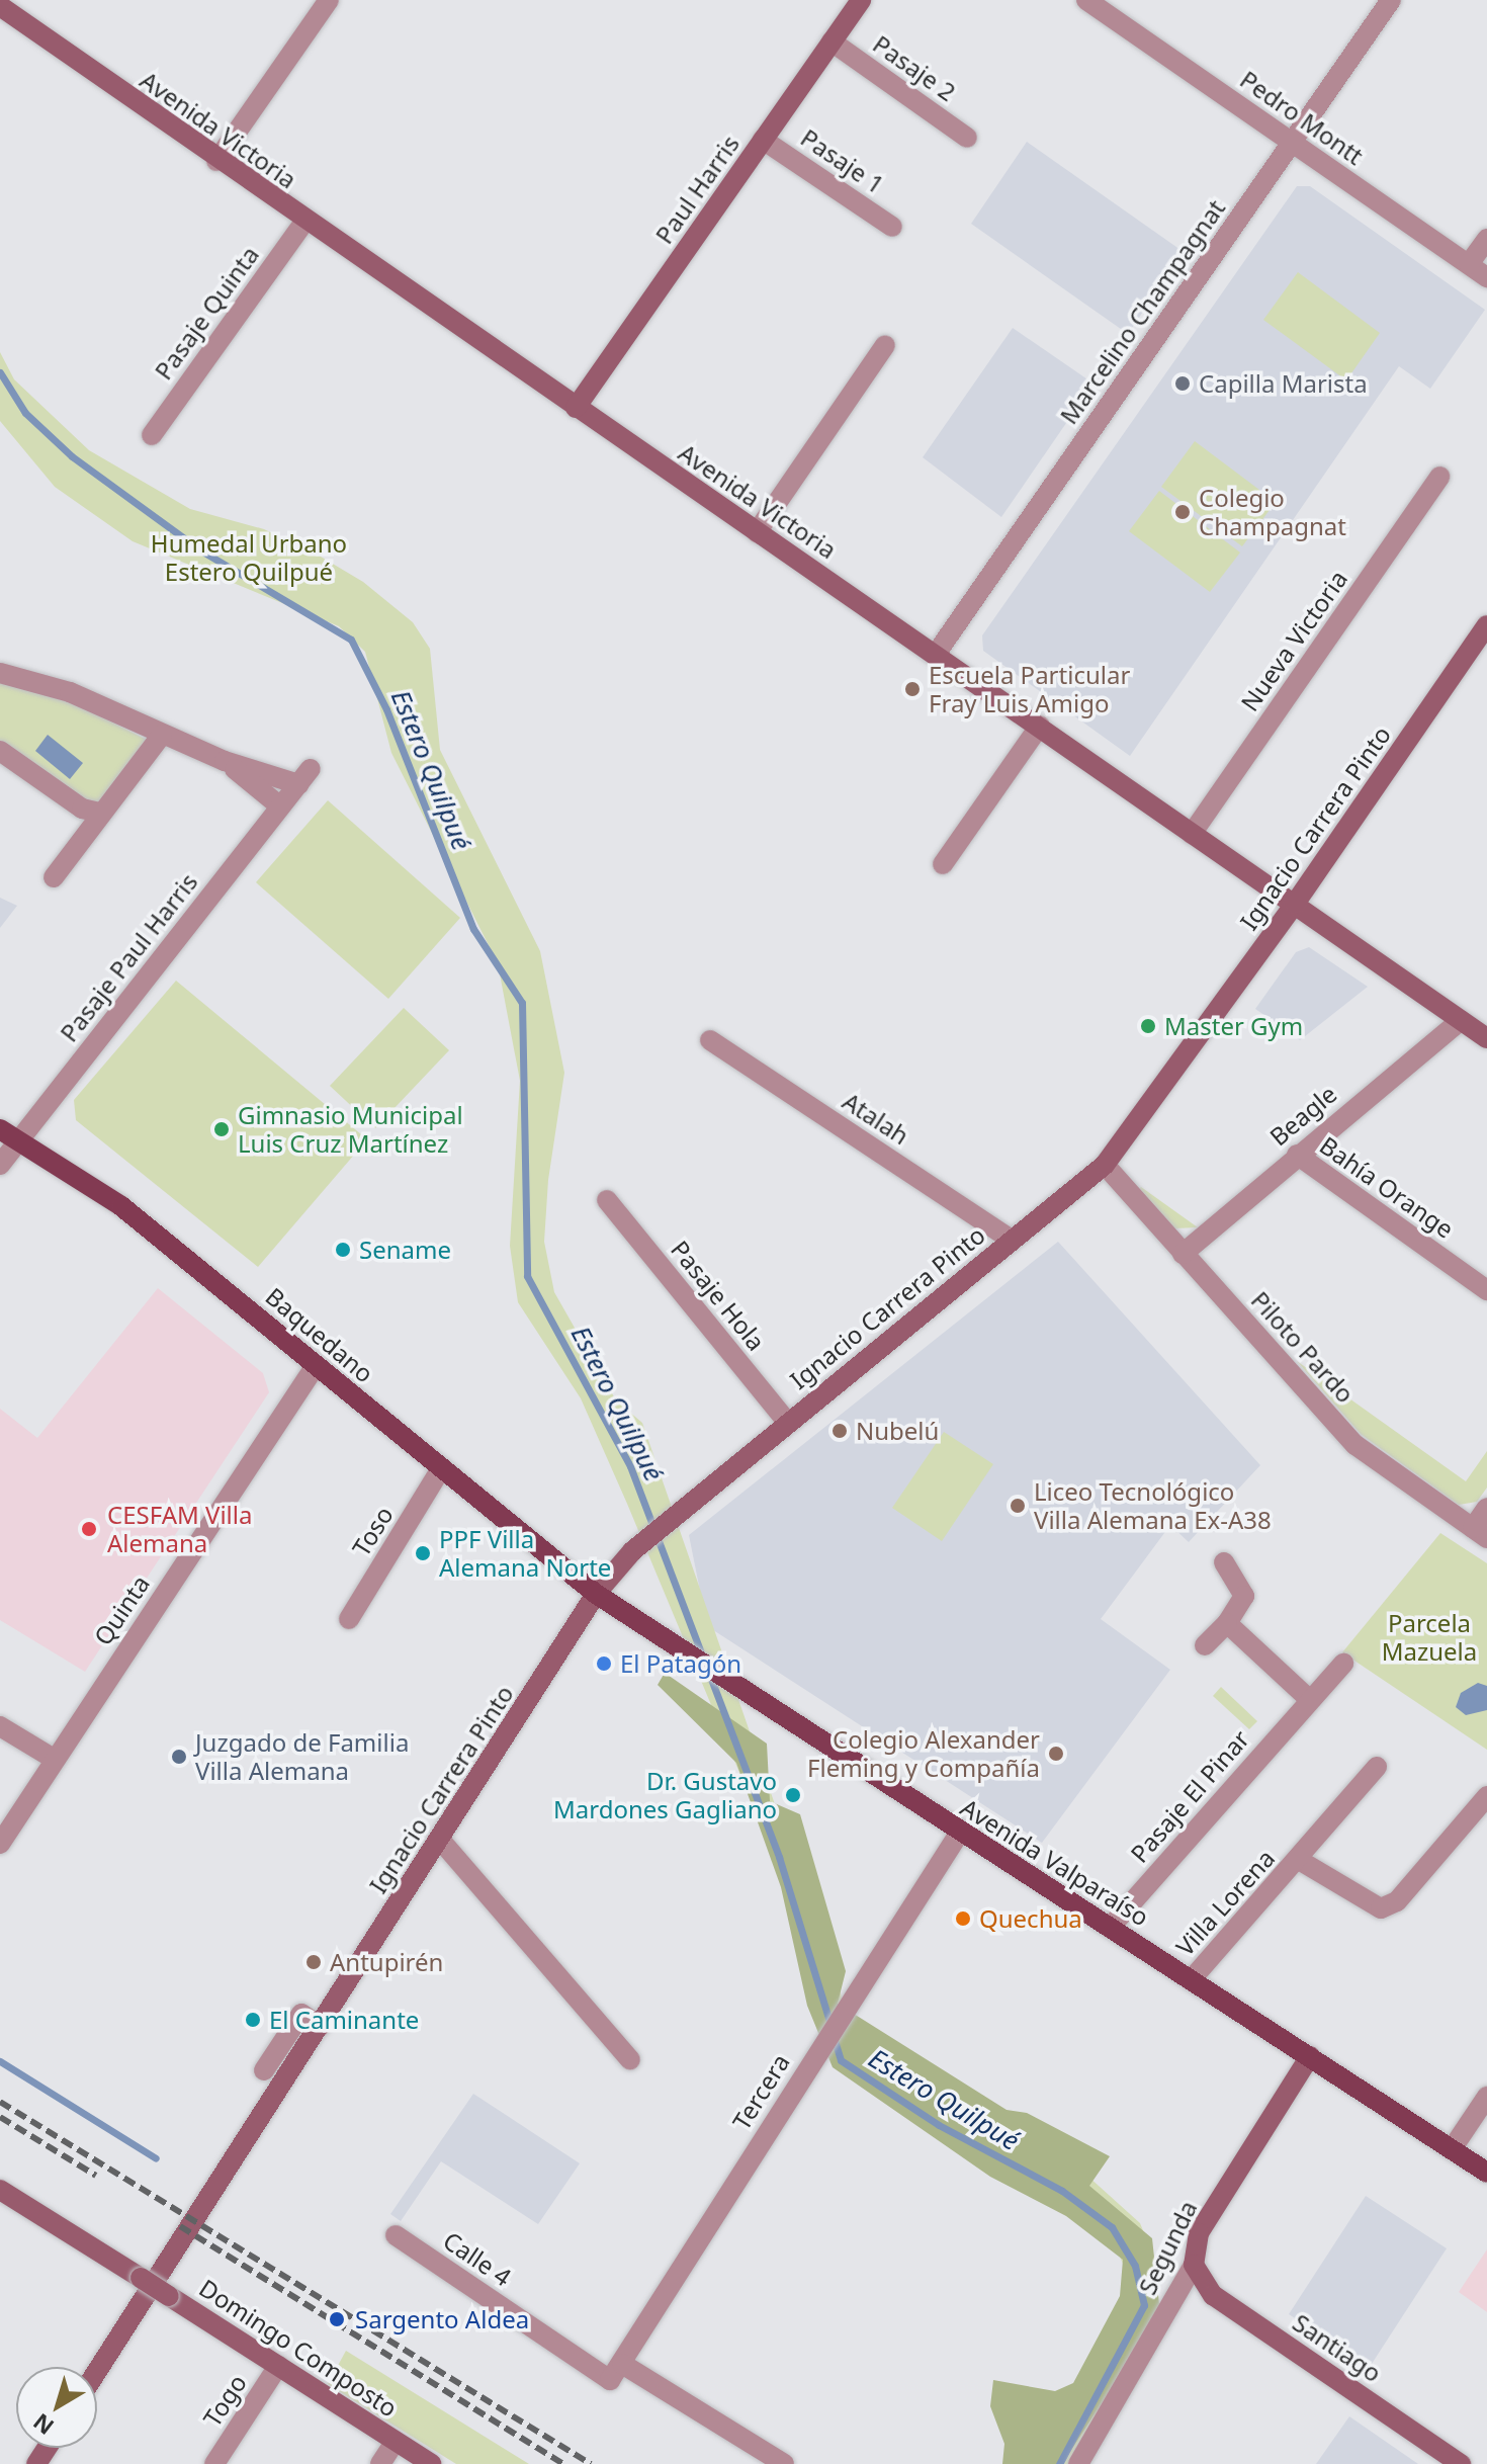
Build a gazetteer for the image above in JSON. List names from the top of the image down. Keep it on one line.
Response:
{"streets":{"main road":["Baquedano","Avenida Valparaíso"],"street":["Pasaje 2","Pedro Montt","Avenida Victoria","Pasaje 1","Paul Harris","Marcelino Champagnat","Pasaje Quinta","Nueva Victoria","Ignacio Carrera Pinto","Pasaje Paul Harris","Beagle","Atalah","Bahía Orange","Pasaje Hola","Piloto Pardo","Toso","Quinta","Pasaje El Pinar","Villa Lorena","Tercera","Segunda","Calle 4","Domingo Composto","Santiago","Togo"]},"crossings":[["Pasaje 2","Paul Harris"],["Pedro Montt","Marcelino Champagnat"],["Avenida Victoria","Paul Harris"],["Avenida Victoria","Marcelino Champagnat"],["Avenida Victoria","Pasaje Quinta"],["Avenida Victoria","Nueva Victoria"],["Avenida Victoria","Ignacio Carrera Pinto"],["Avenida Victoria","Beagle"],["Pasaje 1","Paul Harris"],["Ignacio Carrera Pinto","Atalah"],["Ignacio Carrera Pinto","Pasaje Hola"],["Ignacio Carrera Pinto","Baquedano"],["Ignacio Carrera Pinto","Piloto Pardo"],["Ignacio Carrera Pinto","Avenida Valparaíso"],["Pasaje Paul Harris","Baquedano"],["Beagle","Bahía Orange"],["Beagle","Piloto Pardo"],["Baquedano","Toso"],["Baquedano","Quinta"],["Baquedano","Avenida Valparaíso"],["Pasaje El Pinar","Avenida Valparaíso"],["Avenida Valparaíso","Villa Lorena"],["Avenida Valparaíso","Tercera"],["Avenida Valparaíso","Segunda"],["Tercera","Calle 4"],["Segunda","Santiago"],["Domingo Composto","Togo"]],"water":["Estero Quilpué"],"parks":["Humedal Urbano Estero Quilpué","Parcela Mazuela"],"places":["Capilla Marista","Colegio Champagnat","Escuela Particular Fray Luis Amigo","Master Gym","Gimnasio Municipal Luis Cruz Martínez","Sename","Nubelú","Liceo Tecnológico Villa Alemana Ex-A38","CESFAM Villa Alemana","PPF Villa Alemana Norte","El Patagón","Colegio Alexander Fleming y Compañía","Juzgado de Familia Villa Alemana","Dr. Gustavo Mardones Gagliano","Quechua","Antupirén","El Caminante","Sargento Aldea"],"north":"bottom left"}
